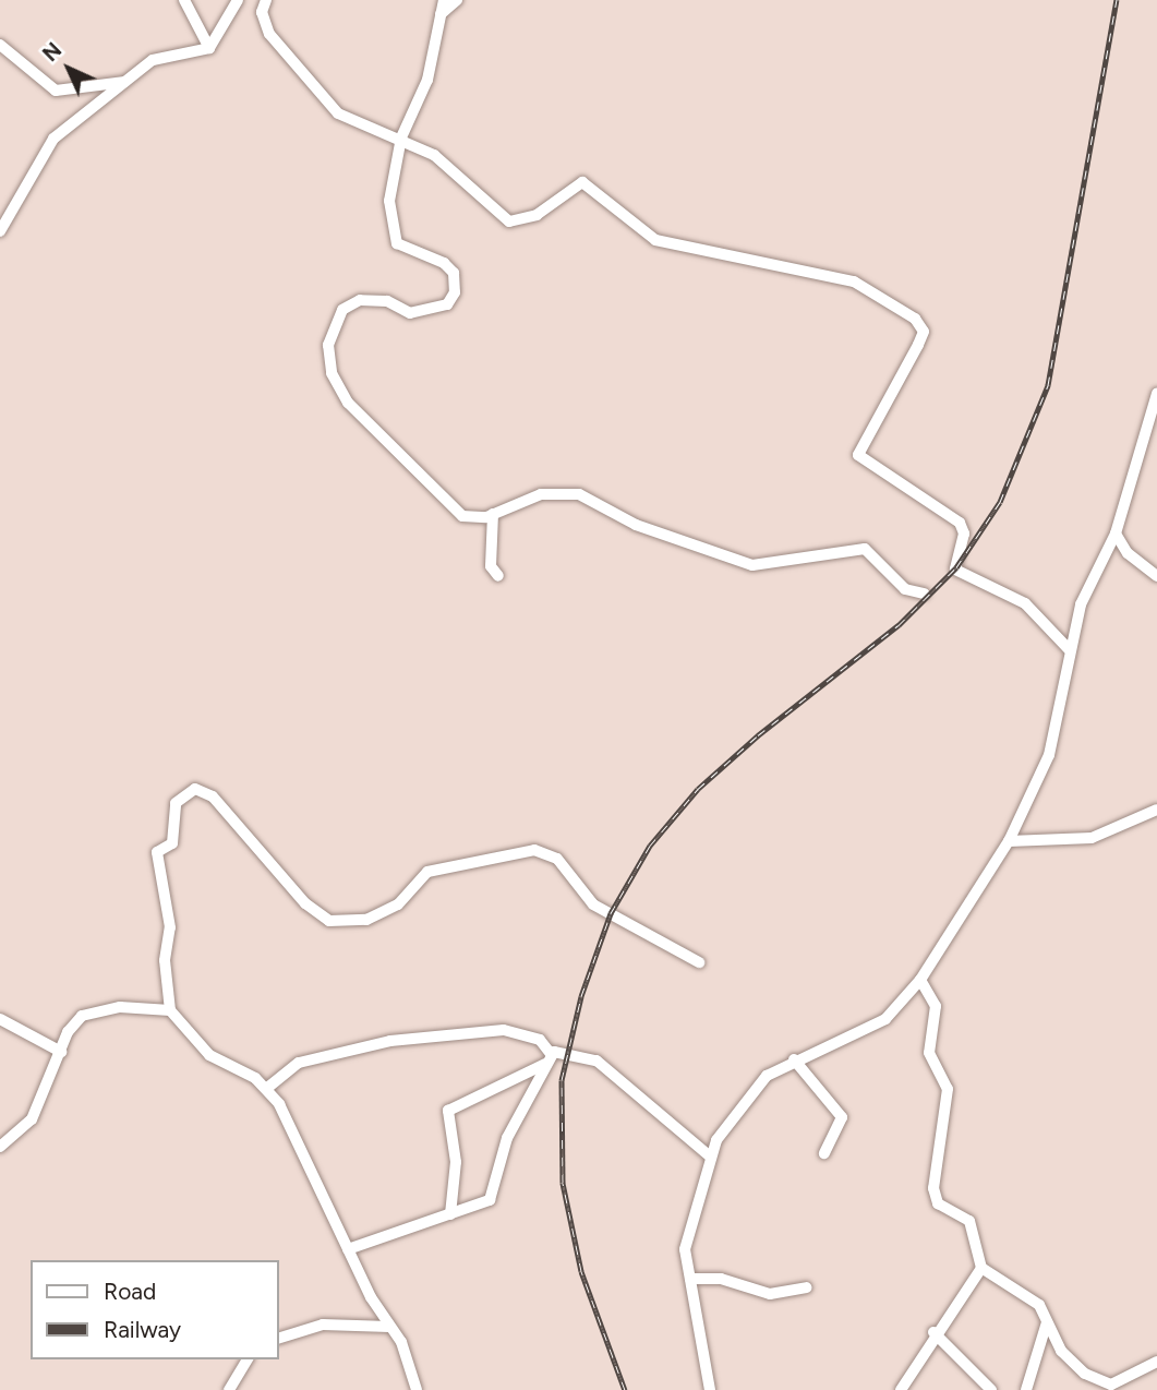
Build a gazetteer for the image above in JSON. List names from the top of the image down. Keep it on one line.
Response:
{"legend":["Road","Railway"],"north":"top left"}
